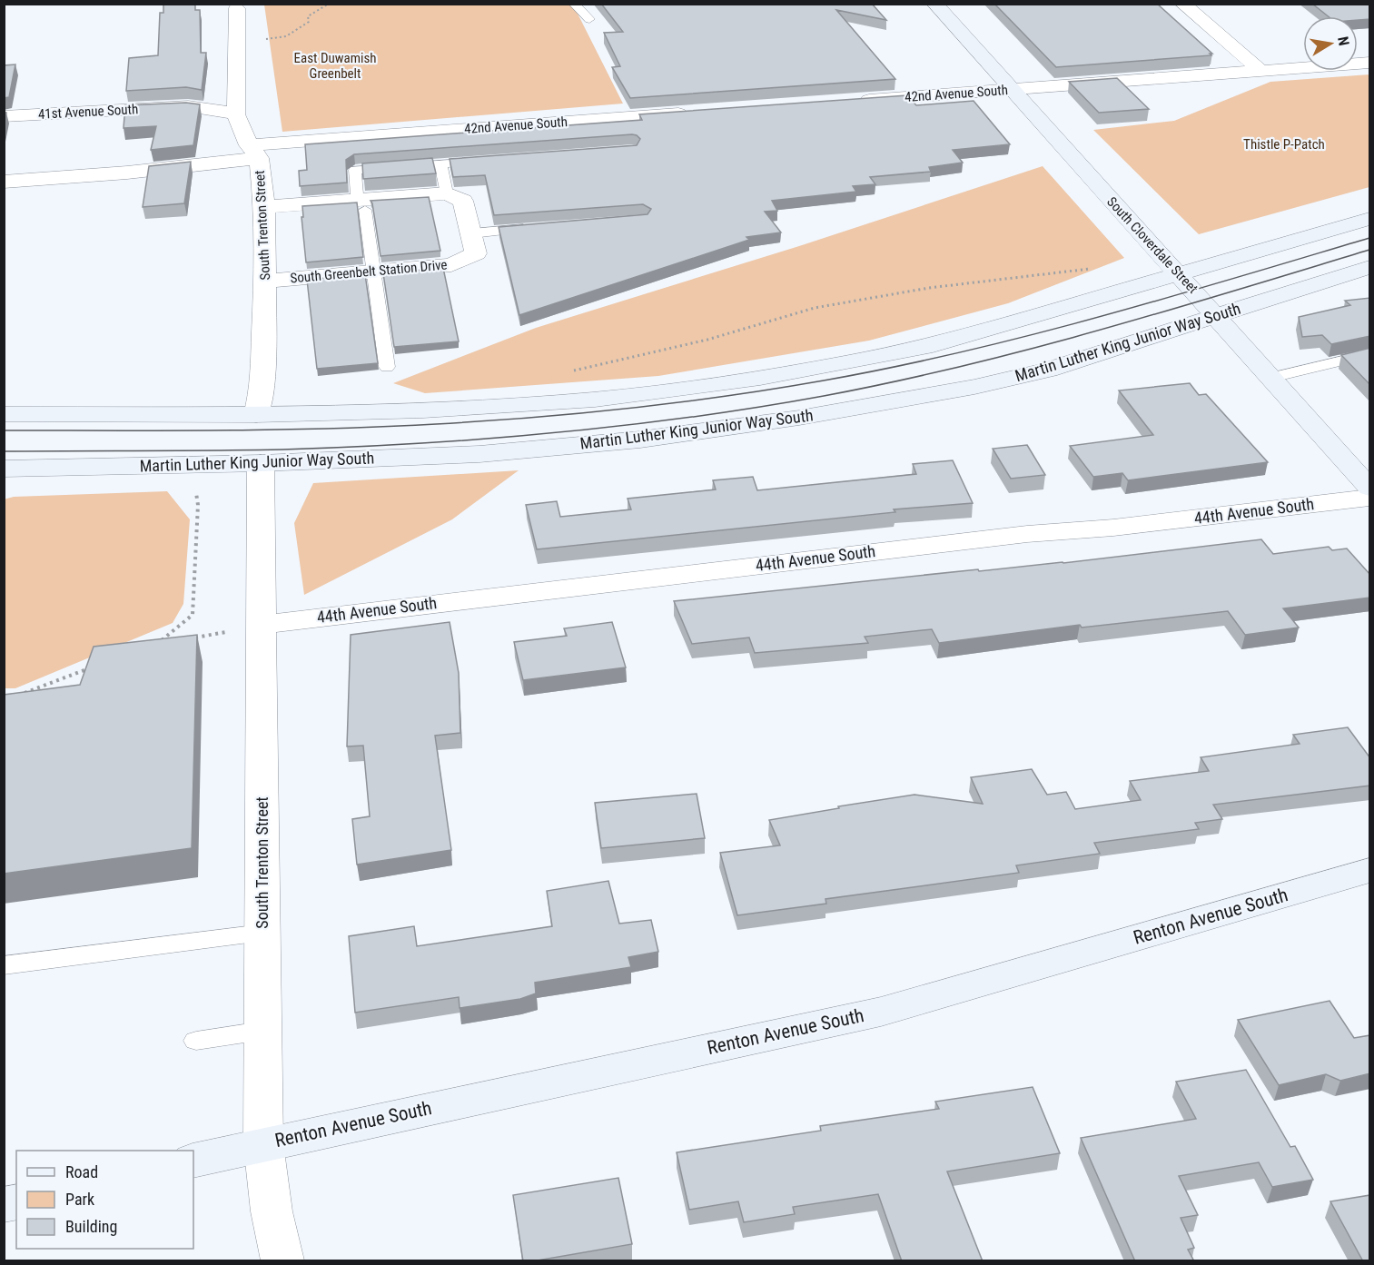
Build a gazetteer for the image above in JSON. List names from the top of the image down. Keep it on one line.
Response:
{"streets":{"main road":["South Cloverdale Street","Martin Luther King Junior Way South","Renton Avenue South"],"street":["42nd Avenue South","41st Avenue South","South Trenton Street","South Greenbelt Station Drive","44th Avenue South"]},"crossings":[["42nd Avenue South","South Trenton Street"],["42nd Avenue South","South Cloverdale Street"],["41st Avenue South","South Trenton Street"],["South Trenton Street","South Greenbelt Station Drive"],["South Trenton Street","Martin Luther King Junior Way South"],["South Trenton Street","44th Avenue South"],["South Trenton Street","Renton Avenue South"],["South Cloverdale Street","Martin Luther King Junior Way South"]],"parks":["East Duwamish Greenbelt","Thistle P-Patch"],"legend":["Road","Park","Building"],"north":"right"}
